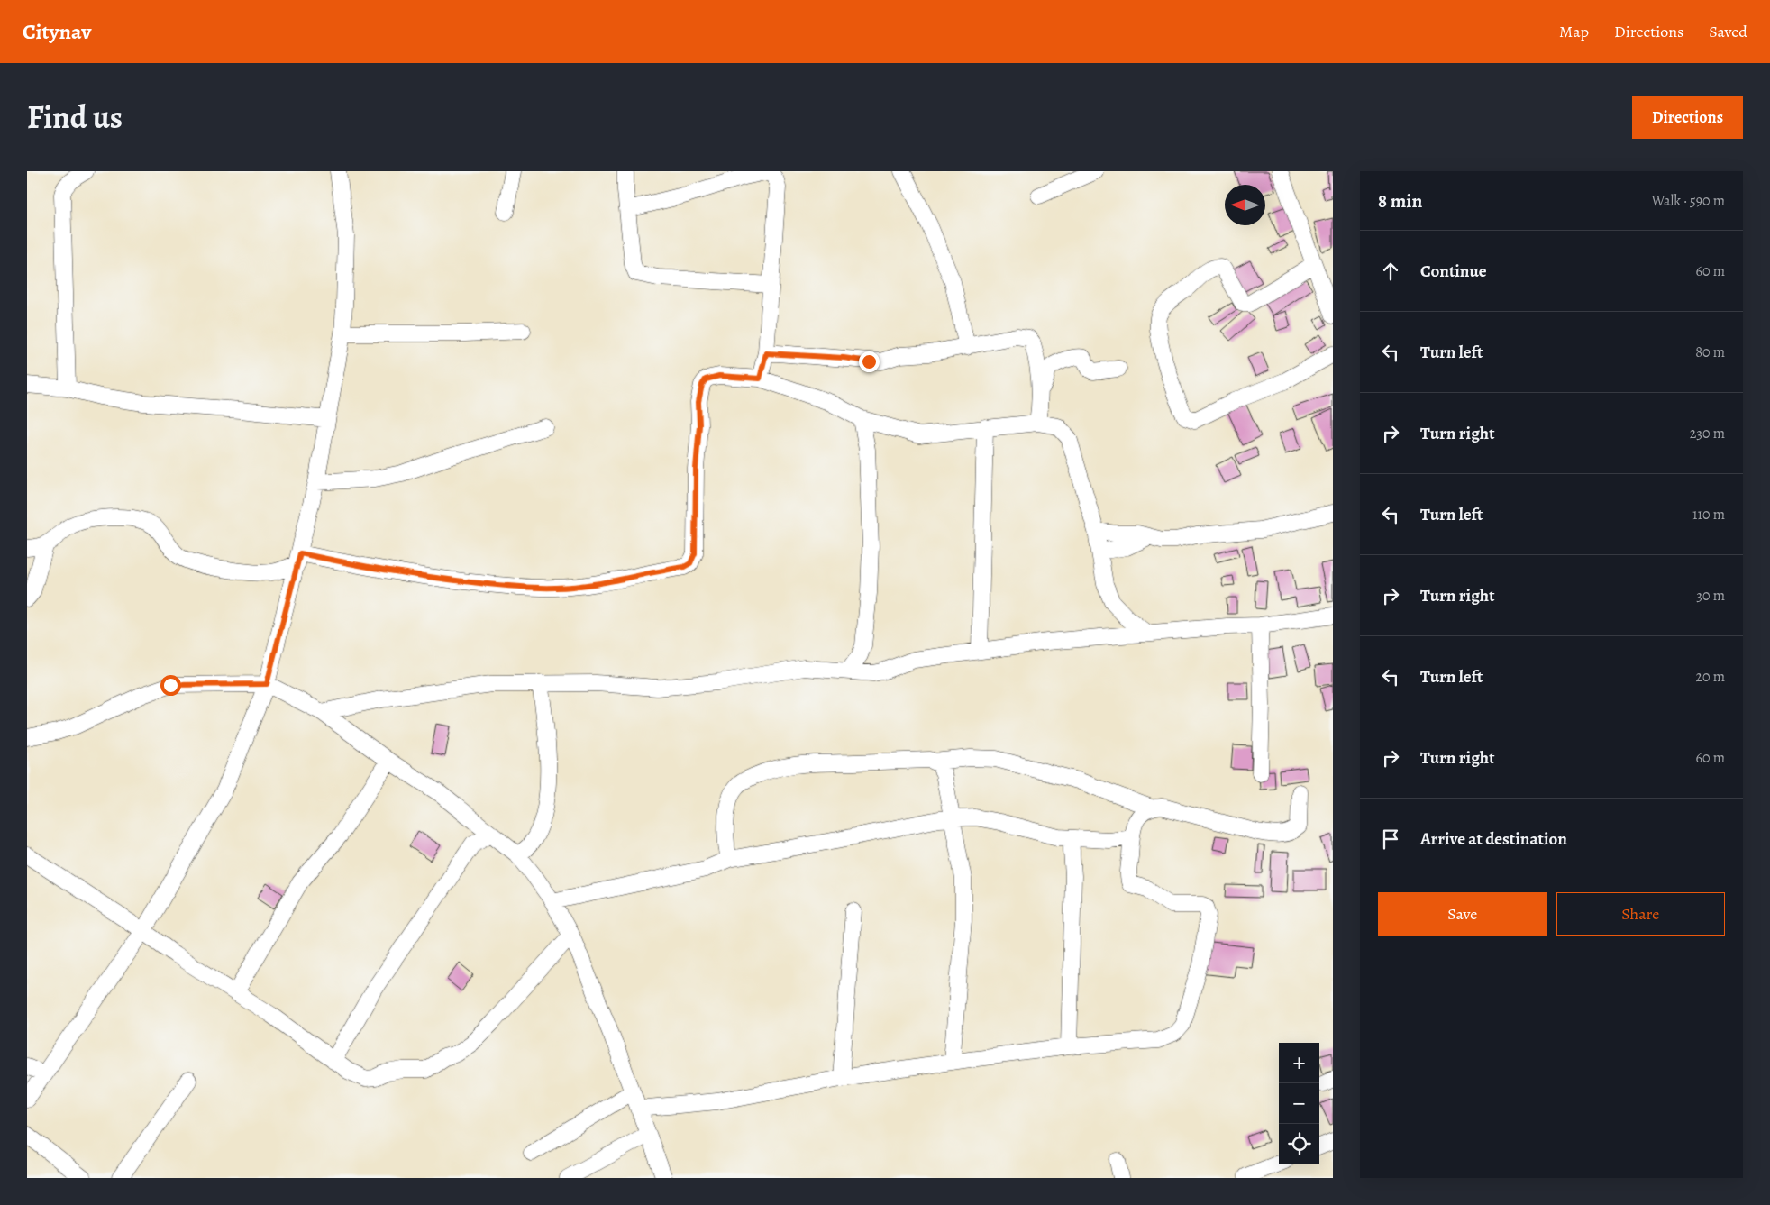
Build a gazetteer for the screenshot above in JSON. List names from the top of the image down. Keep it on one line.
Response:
{"north":"left","page":{"header":"Citynav","nav":["Map","Directions","Saved"],"title":"Find us","buttons":["Directions",["Save","Share"]],"heading":["8 min","Walk · 590 m"],"list":[["Continue","60 m"],["Turn left","80 m"],["Turn right","230 m"],["Turn left","110 m"],["Turn right","30 m"],["Turn left","20 m"],["Turn right","60 m"],"Arrive at destination"],"map_buttons":["+","−"]}}
